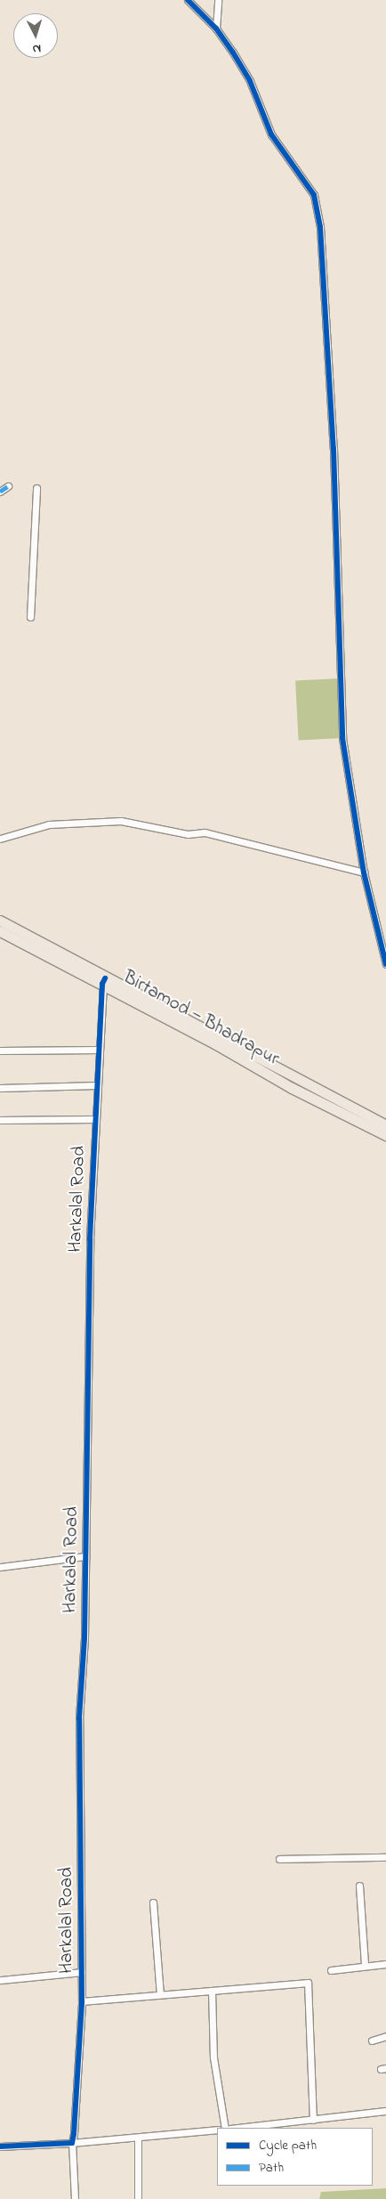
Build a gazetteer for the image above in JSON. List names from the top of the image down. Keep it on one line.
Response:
{"streets":{"main road":["Birtamod — Bhadrapur"],"street":["Harkalal Road"]},"crossings":[["Birtamod — Bhadrapur","Harkalal Road"]],"legend":["Cycle path","Path"],"north":"bottom"}
